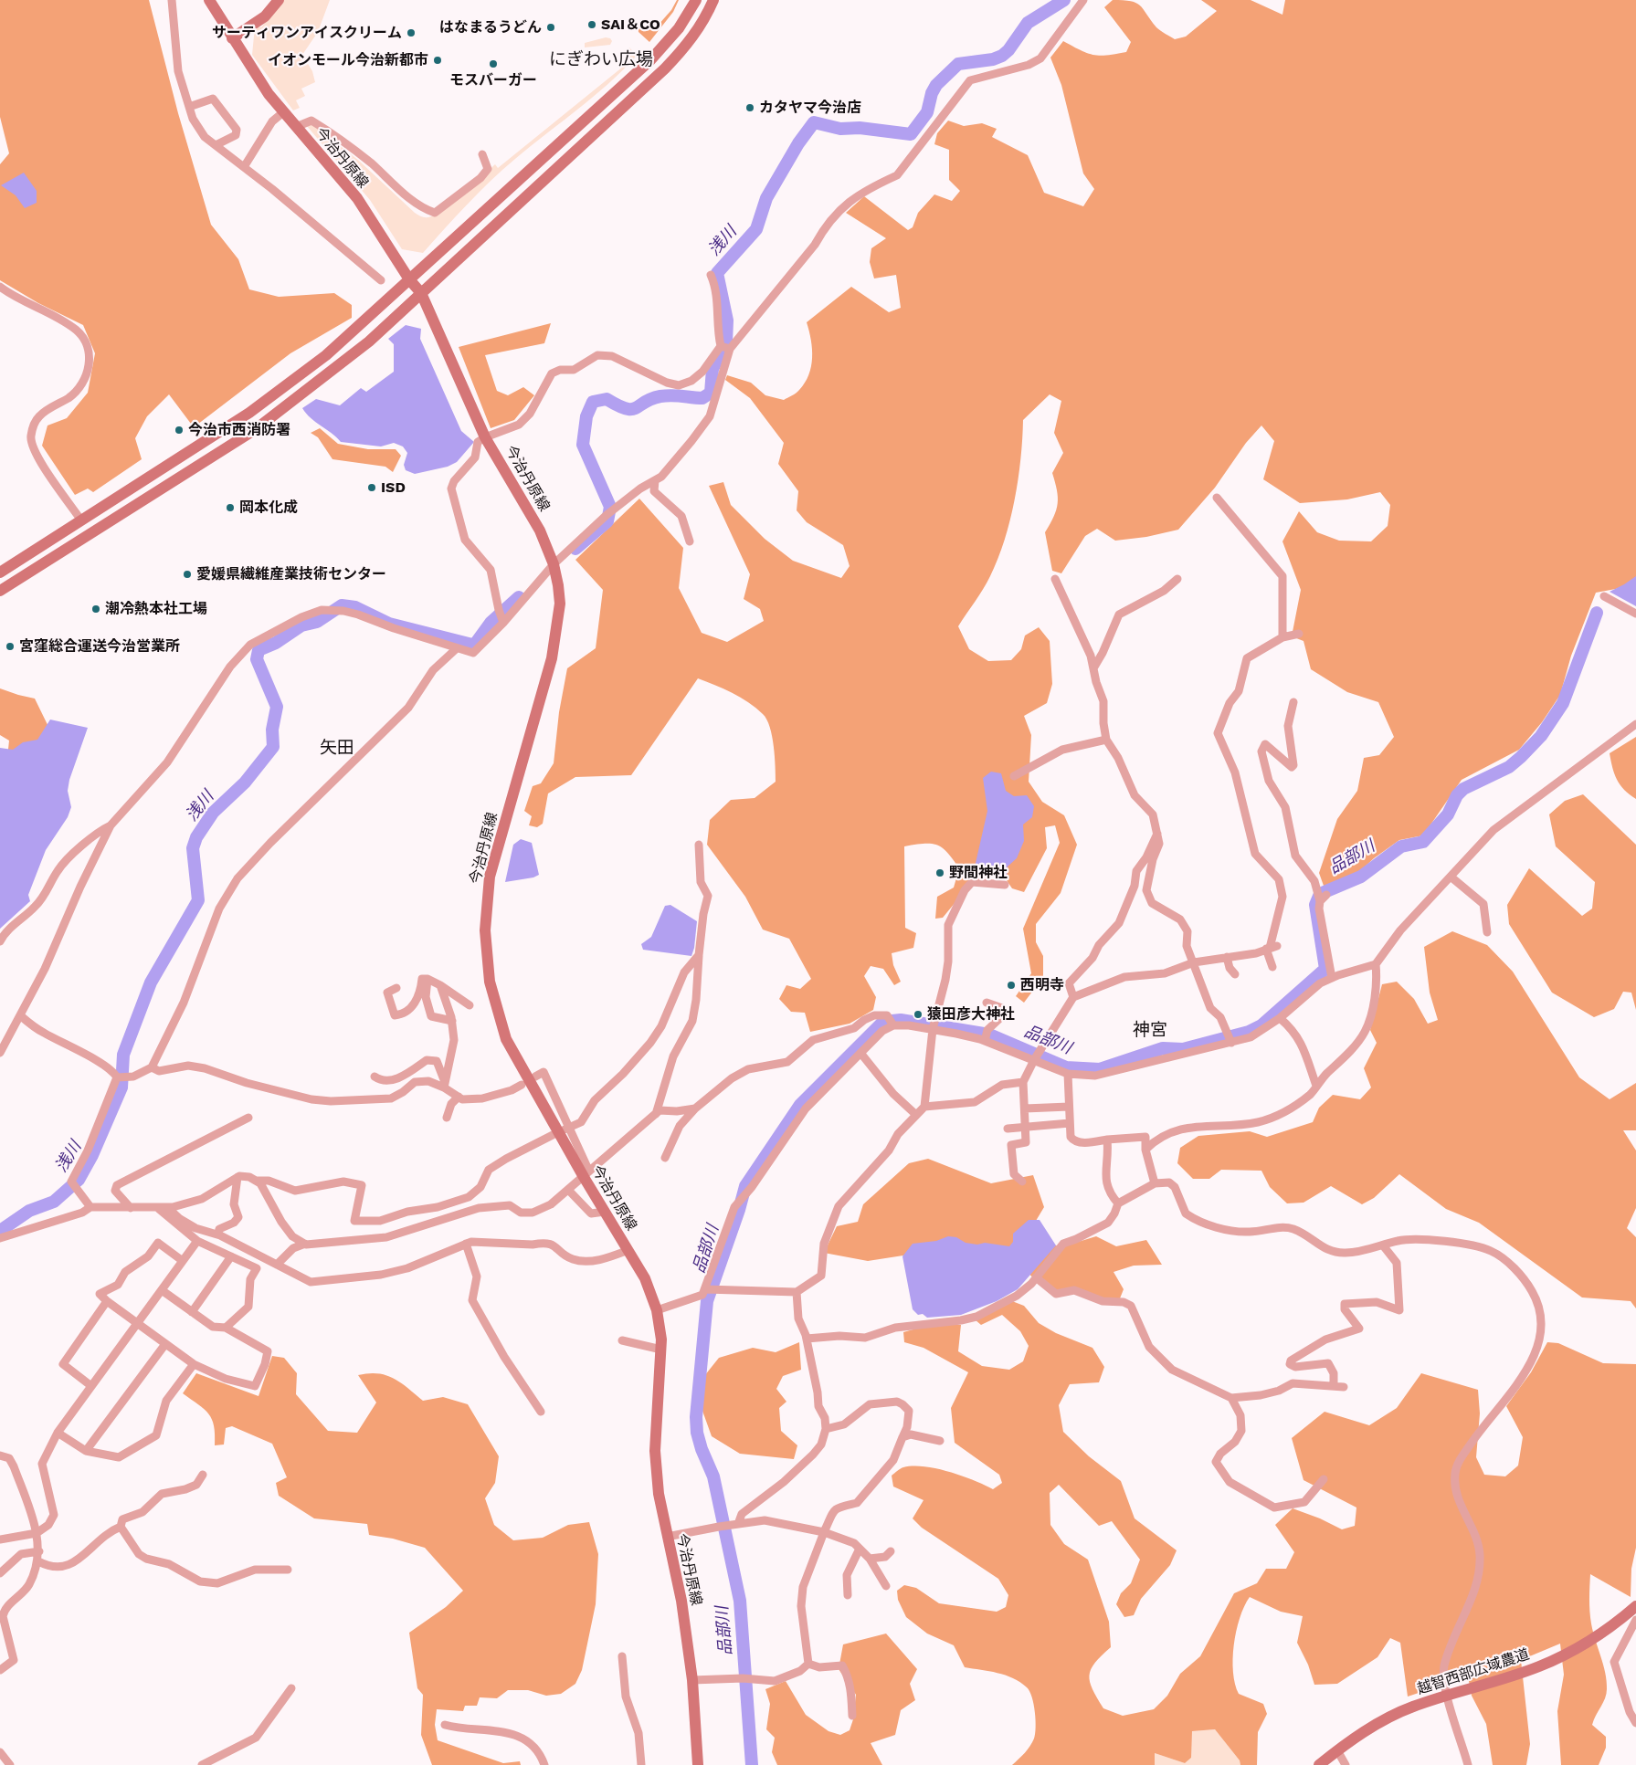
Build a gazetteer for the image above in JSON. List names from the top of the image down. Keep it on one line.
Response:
{"streets":{"street":["今治丹原線","越智西部広域農道"]},"districts":["にぎわい広場","矢田","神宮"],"water":["浅川","品部川"],"places":["SAI＆CO","はなまるうどん","サーティワンアイスクリーム","イオンモール今治新都市","モスバーガー","カタヤマ今治店","今治市西消防署","ISD","岡本化成","愛媛県繊維産業技術センター","潮冷熱本社工場","宮窪総合運送今治営業所","野間神社","西明寺","猿田彦大神社"]}
